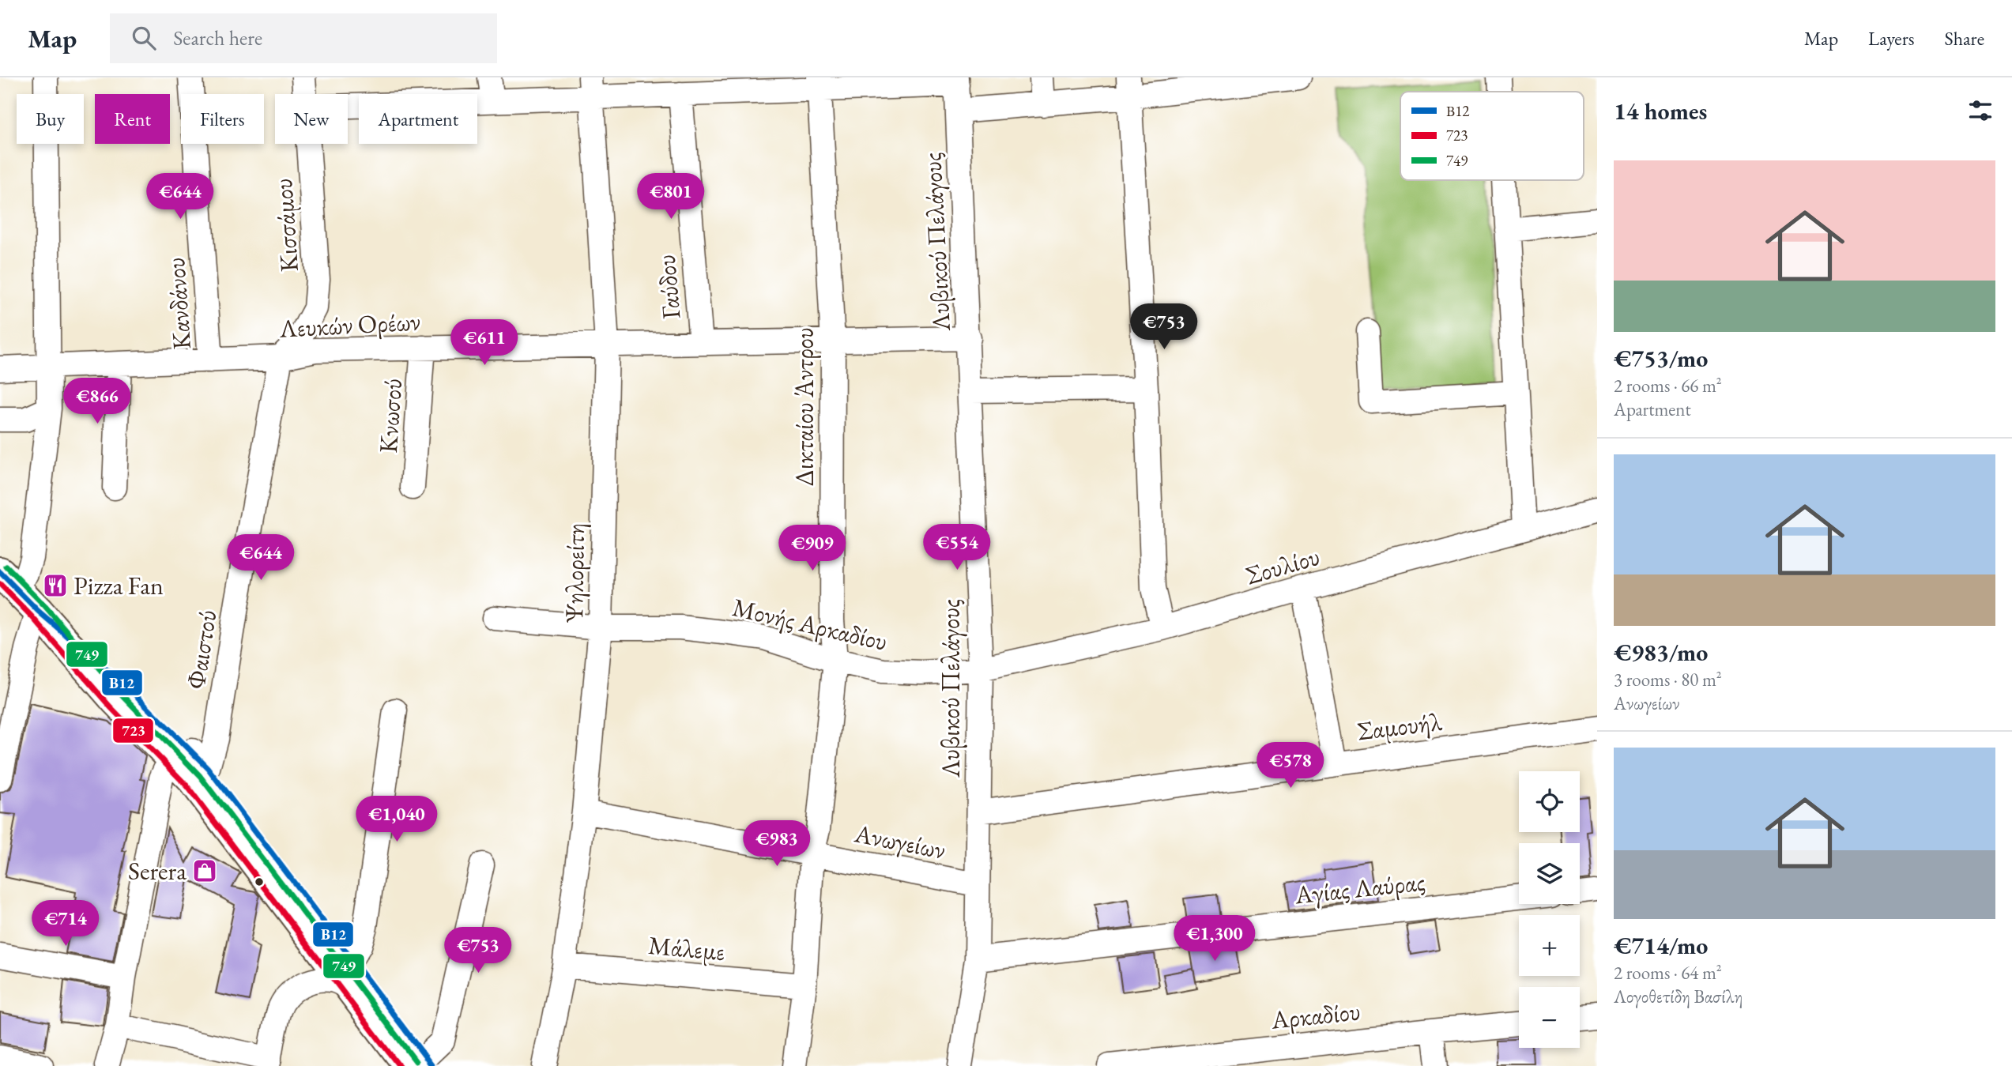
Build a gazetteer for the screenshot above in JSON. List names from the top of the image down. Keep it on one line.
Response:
{"streets":{"street":["Κισσάμου","Λυβικού Πελάγους","Γαύδου","Κανδάνου","Λευκών Ορέων","Δικταίου Άντρου","Κνωσού","Σουλίου","Ψηλορείτη","Μονής Αρκαδίου","Φαιστού","Σαμουήλ","Ανωγείων","Αγίας Λαύρας","Μάλεμε","Αρκαδίου"]},"crossings":[["Κισσάμου","Λευκών Ορέων"],["Κισσάμου","Φαιστού"],["Λυβικού Πελάγους","Λευκών Ορέων"],["Λυβικού Πελάγους","Σουλίου"],["Λυβικού Πελάγους","Μονής Αρκαδίου"],["Λυβικού Πελάγους","Σαμουήλ"],["Λυβικού Πελάγους","Ανωγείων"],["Λυβικού Πελάγους","Αγίας Λαύρας"],["Γαύδου","Λευκών Ορέων"],["Κανδάνου","Λευκών Ορέων"],["Λευκών Ορέων","Δικταίου Άντρου"],["Λευκών Ορέων","Κνωσού"],["Λευκών Ορέων","Ψηλορείτη"],["Λευκών Ορέων","Φαιστού"],["Δικταίου Άντρου","Μονής Αρκαδίου"],["Δικταίου Άντρου","Ανωγείων"],["Δικταίου Άντρου","Μάλεμε"],["Σουλίου","Μονής Αρκαδίου"],["Ψηλορείτη","Μονής Αρκαδίου"],["Ψηλορείτη","Ανωγείων"],["Ψηλορείτη","Μάλεμε"]],"places":{"restaurant":["Pizza Fan"],"shop":["Serera"]},"lines":["transit line 749","transit line Β12","transit line 723"],"legend":["Β12","723","749"],"page":{"header":"Map","search":"Search here","nav":["Map","Layers","Share"],"heading":"14 homes","chip":["Buy","Rent","Filters","New","Apartment"],"list":[{"name":"€753/mo","note":"2 rooms · 66 m² · Apartment"},{"name":"€983/mo","note":"3 rooms · 80 m² · Ανωγείων"},{"name":"€714/mo","note":"2 rooms · 64 m² · Λογοθετίδη Βασίλη"}],"price":["€644","€801","€753","€611","€866","€554","€909","€644","€578","€1,040","€983","€714","€1,300","€753"],"map_buttons":["+","−"]}}
